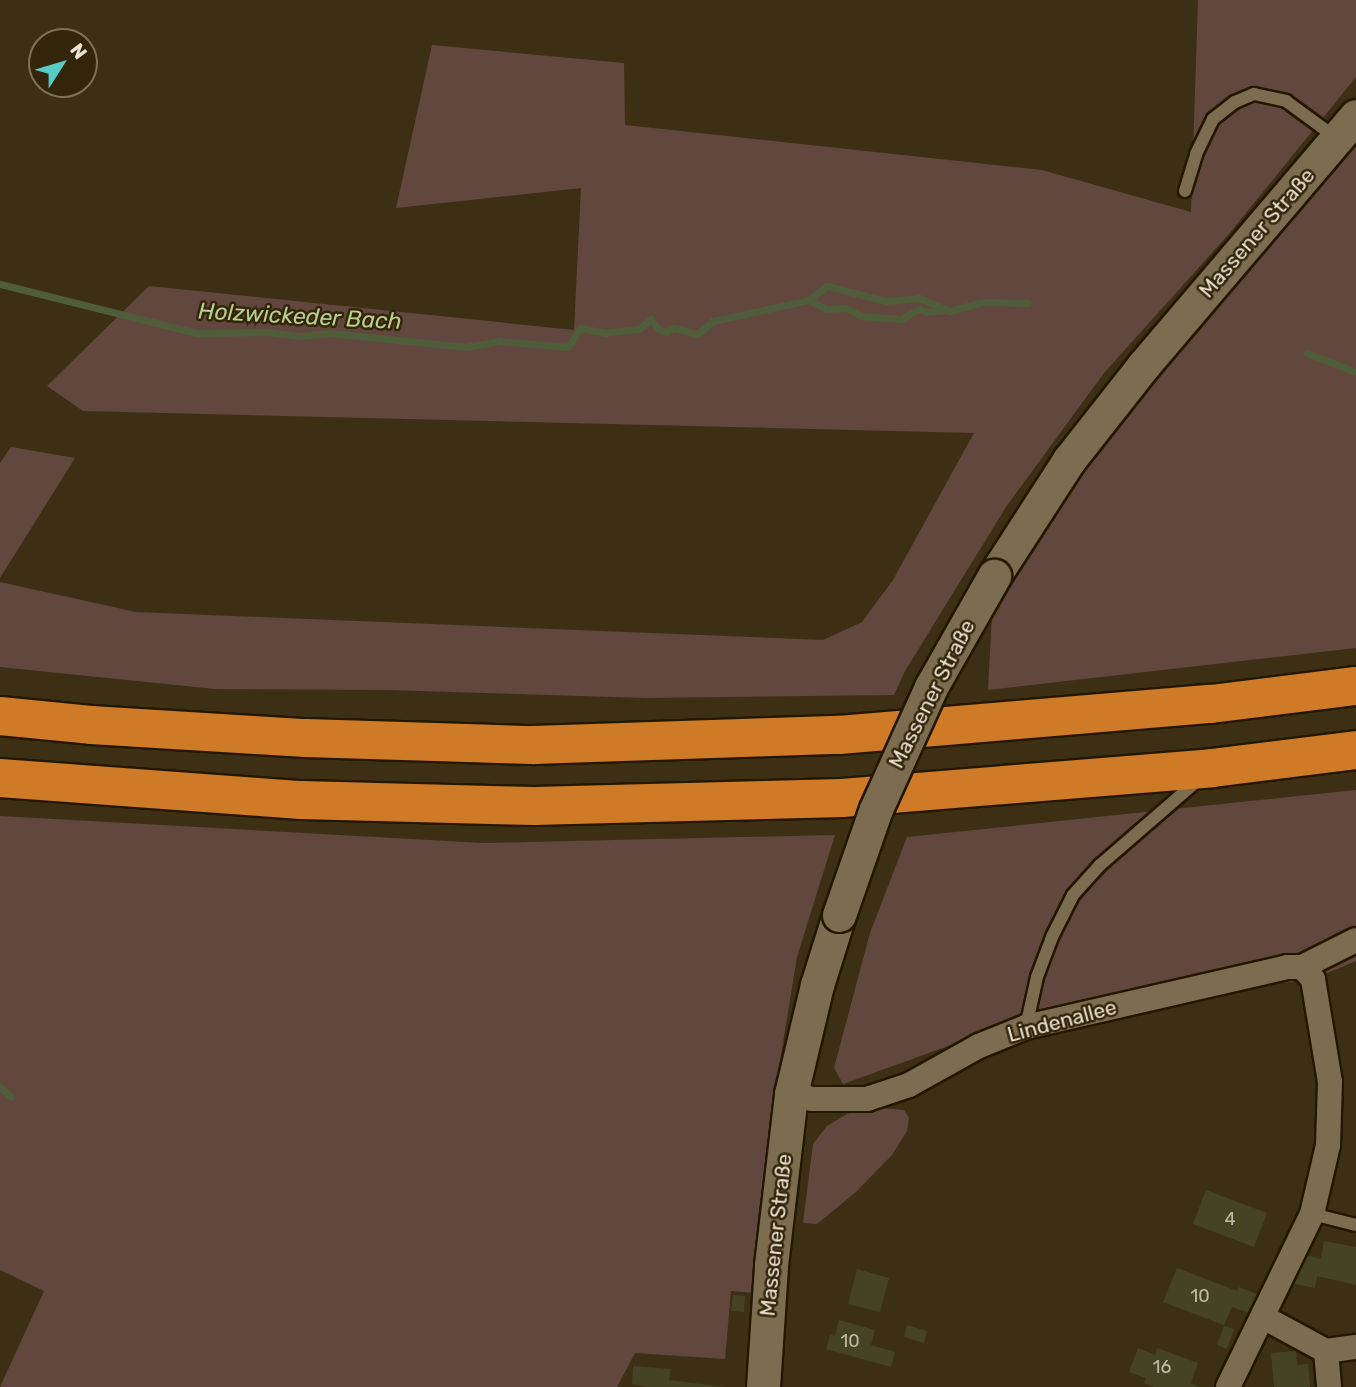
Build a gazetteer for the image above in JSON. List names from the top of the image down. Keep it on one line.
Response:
{"streets":{"main road":["Massener Straße"],"street":["Lindenallee"]},"crossings":[["Massener Straße","Lindenallee"]],"water":["Holzwickeder Bach"],"house_numbers":["4","10","10","16"],"north":"top right"}
